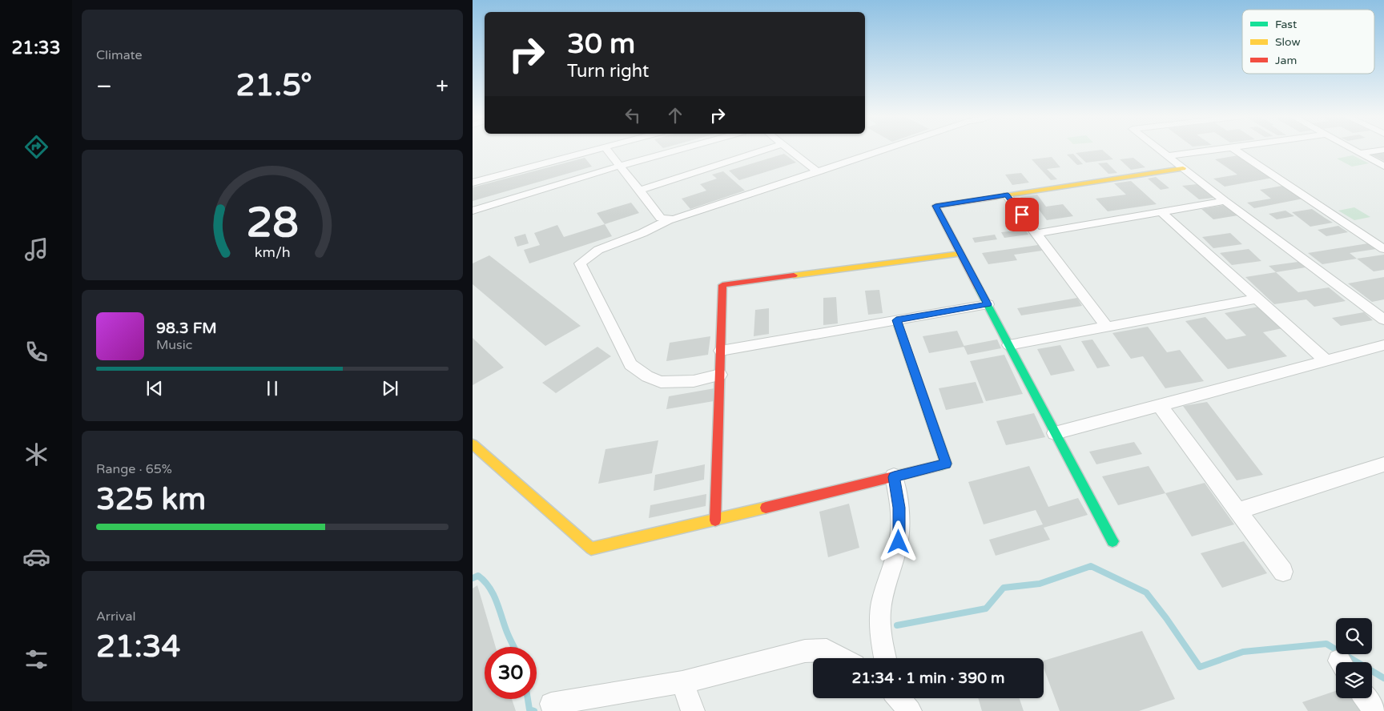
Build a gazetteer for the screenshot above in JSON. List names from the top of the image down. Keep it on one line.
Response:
{"legend":["Fast","Slow","Jam"],"page":{"tabs":"21:33","tile":["Climate",["Range · 65%","325 km"],["Arrival","21:34"]],"turn":["30 m","Turn right"],"heat":["−","21.5°","+"],"song":["98.3 FM","Music"],"limit":"30","trip":"21:34 · 1 min · 390 m","gauge":["28","km/h"]}}
